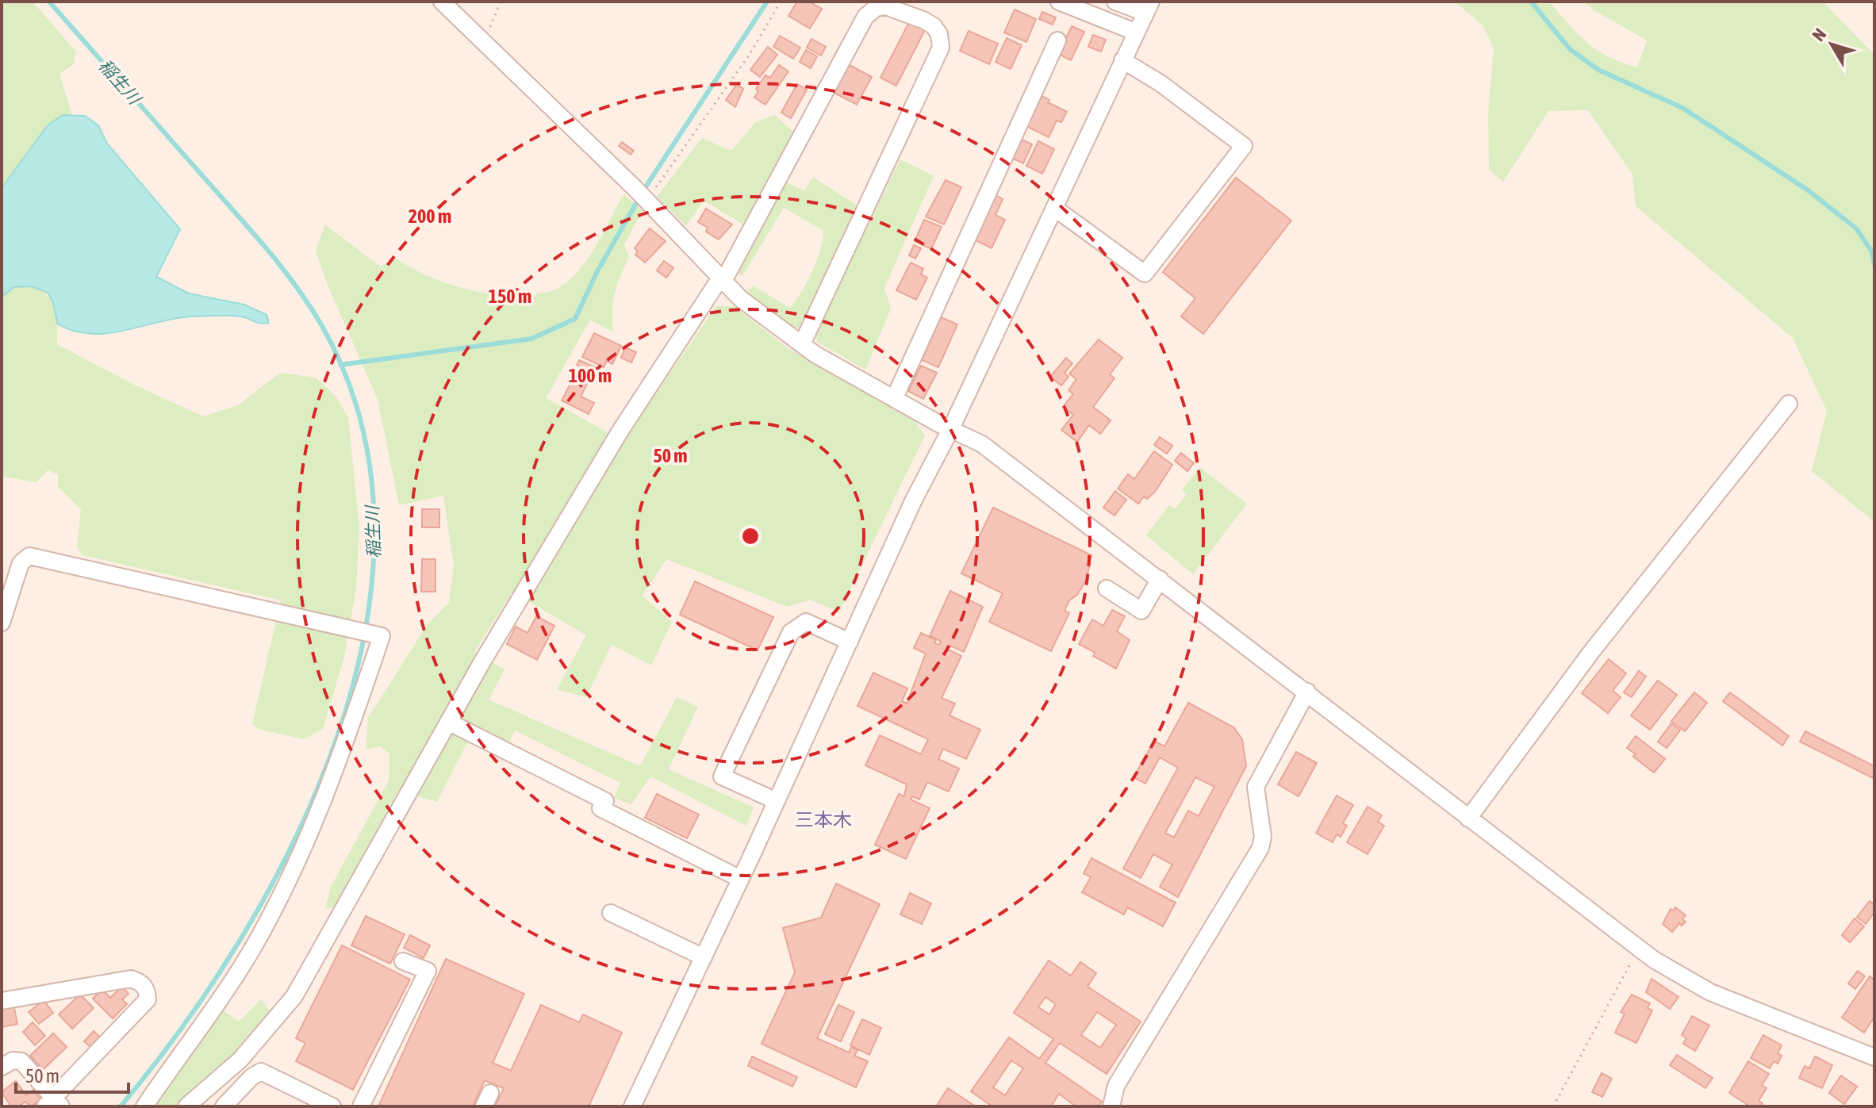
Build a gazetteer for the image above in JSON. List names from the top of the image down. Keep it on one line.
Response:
{"districts":["三本木"],"water":["稲生川"],"scale_bar":"50 m","north":"top left","rings":["200 m","150 m","100 m","50 m"]}
